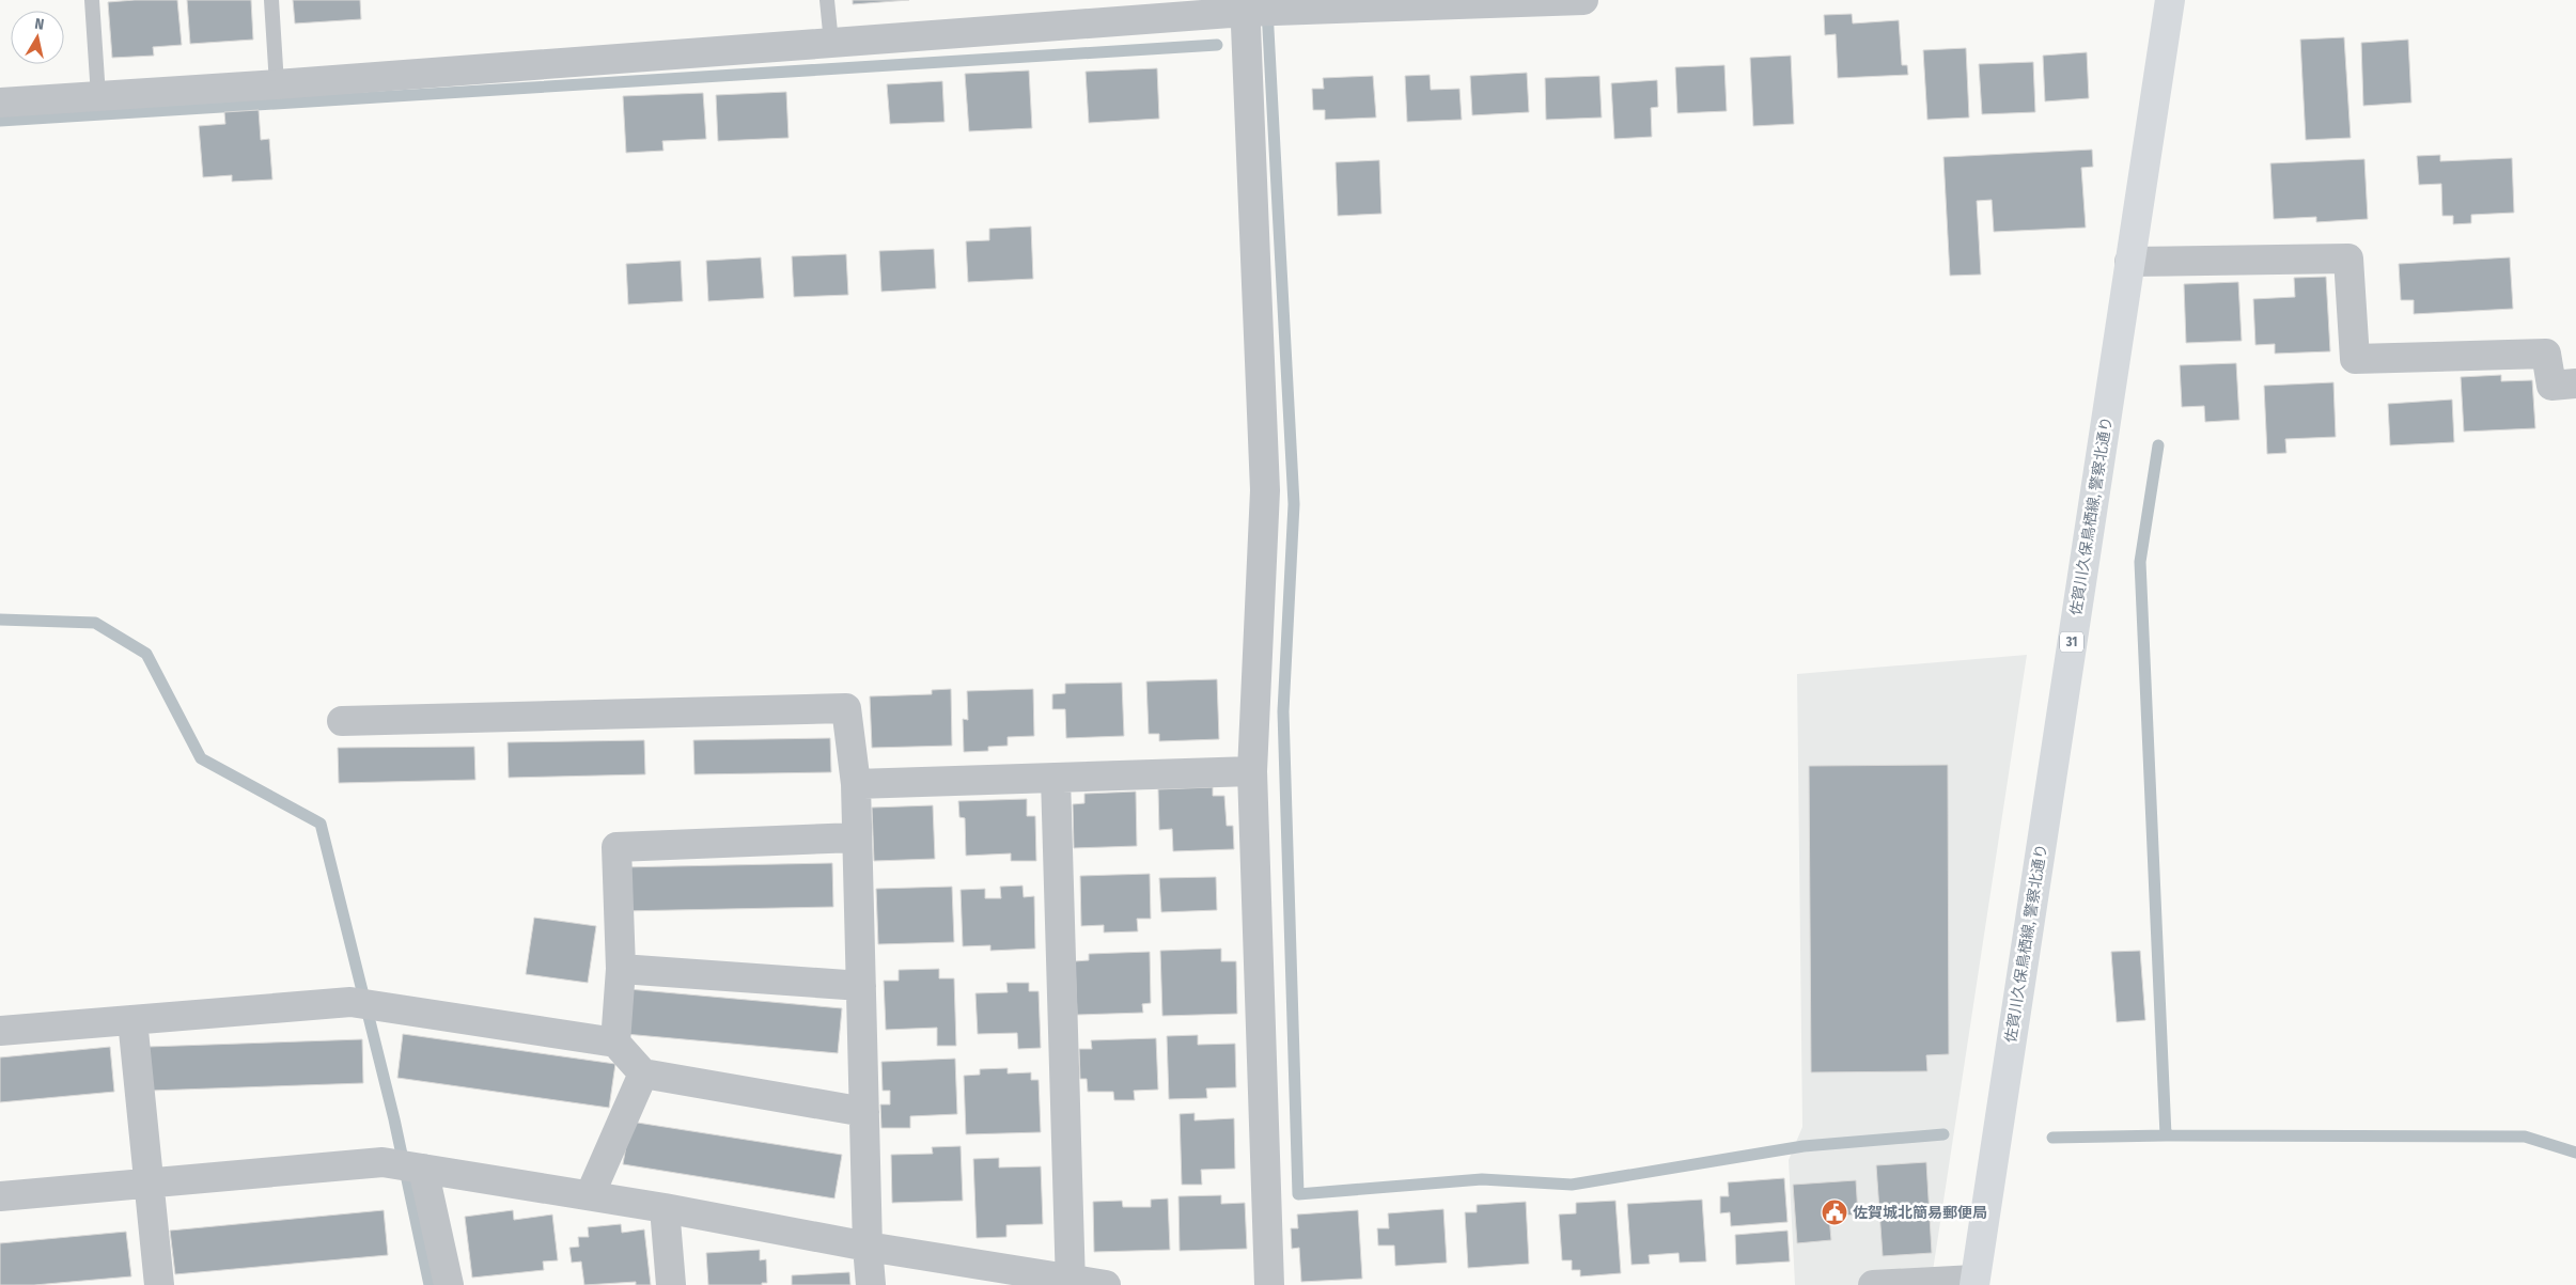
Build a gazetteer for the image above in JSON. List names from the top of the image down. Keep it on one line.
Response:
{"streets":{"main road":["佐賀川久保鳥栖線, 警察北通り","31"]},"places":{"public building":["佐賀城北簡易郵便局"]},"north":"top"}
